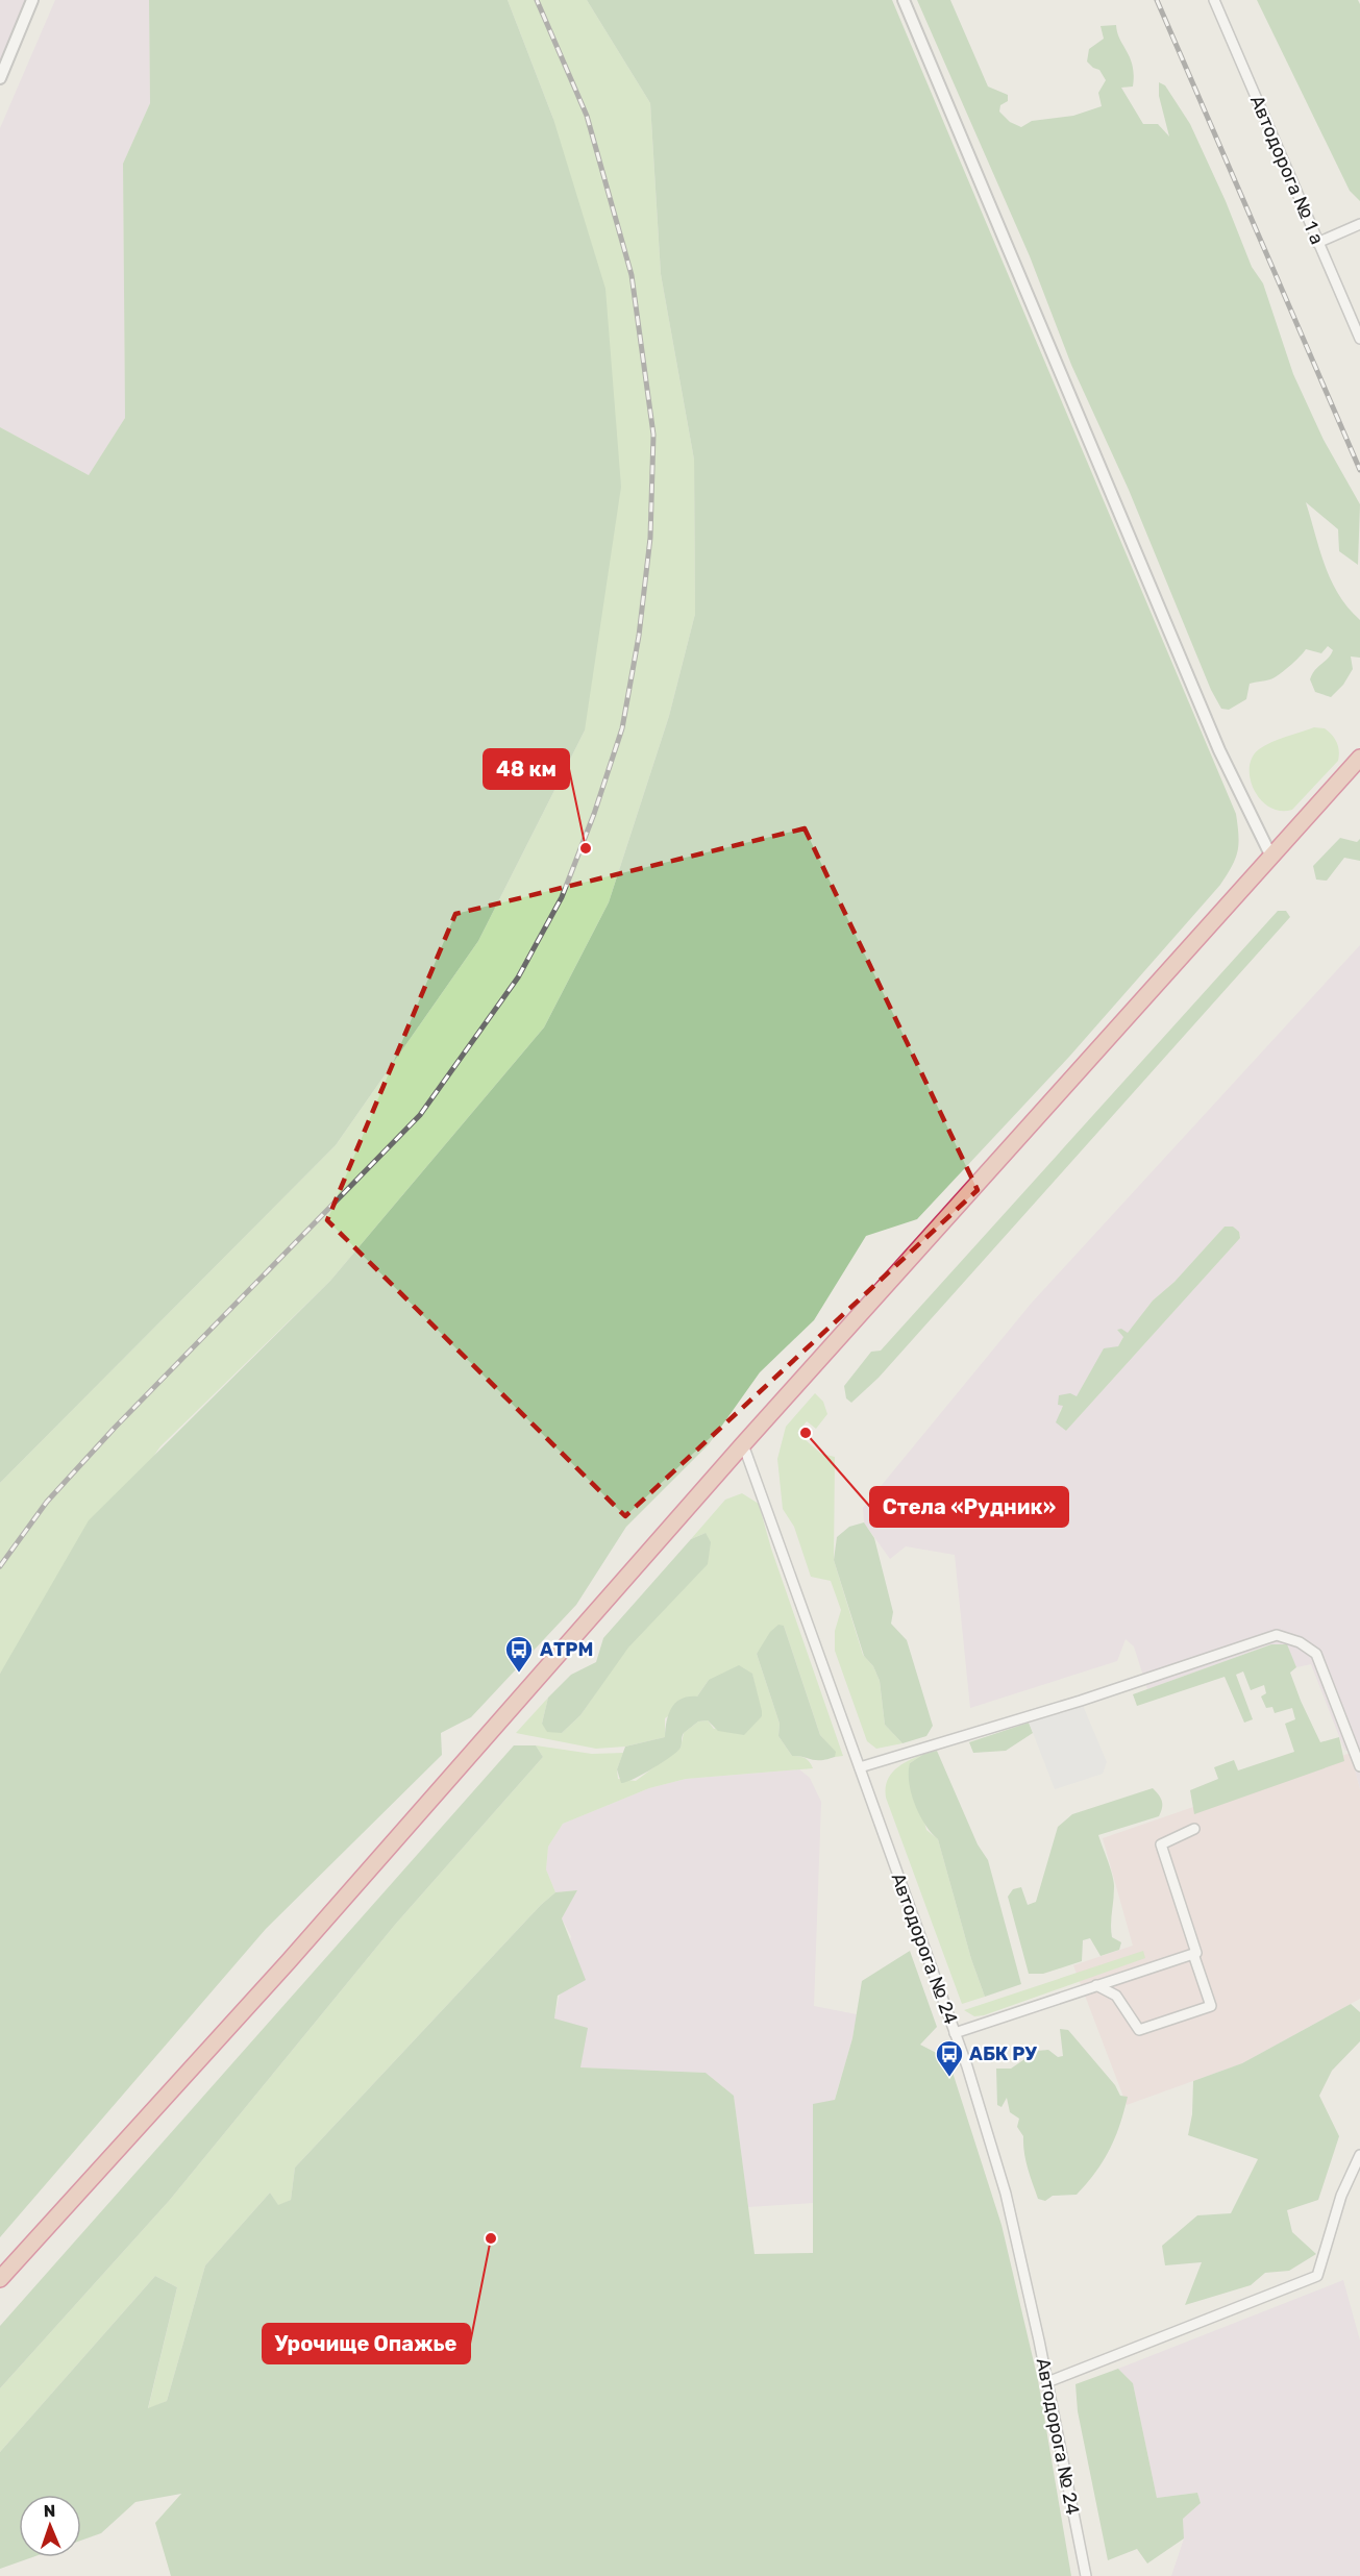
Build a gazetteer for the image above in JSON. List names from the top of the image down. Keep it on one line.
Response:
{"streets":{"street":["Автодорога № 1 а","Автодорога № 24"]},"places":{"other":["48 км","Стела «Рудник»","Урочище Опажье"],"bus stop":["АТРМ","АБК РУ"]},"north":"top"}
